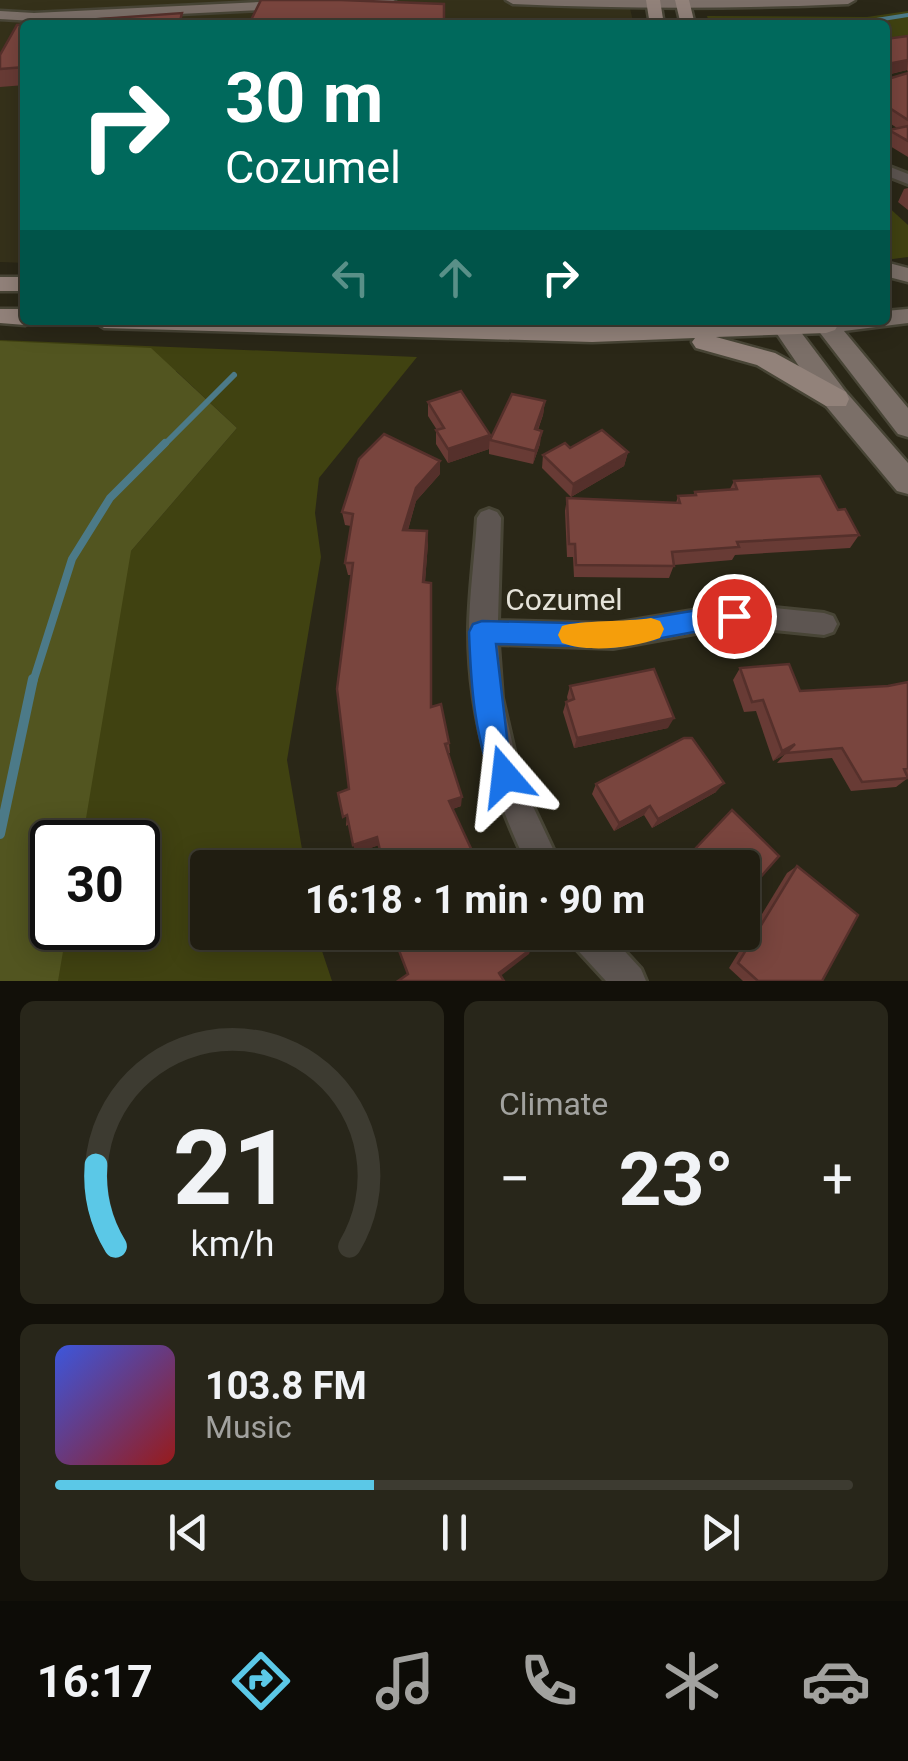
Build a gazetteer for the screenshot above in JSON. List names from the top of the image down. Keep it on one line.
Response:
{"streets":{"street":["Cozumel"]},"page":{"turn":["30 m","Cozumel"],"limit":"30","trip":"16:18 · 1 min · 90 m","tile":"Climate","heat":["−","23°","+"],"song":["103.8 FM","Music"],"tabs":"16:17","gauge":["21","km/h"]}}
